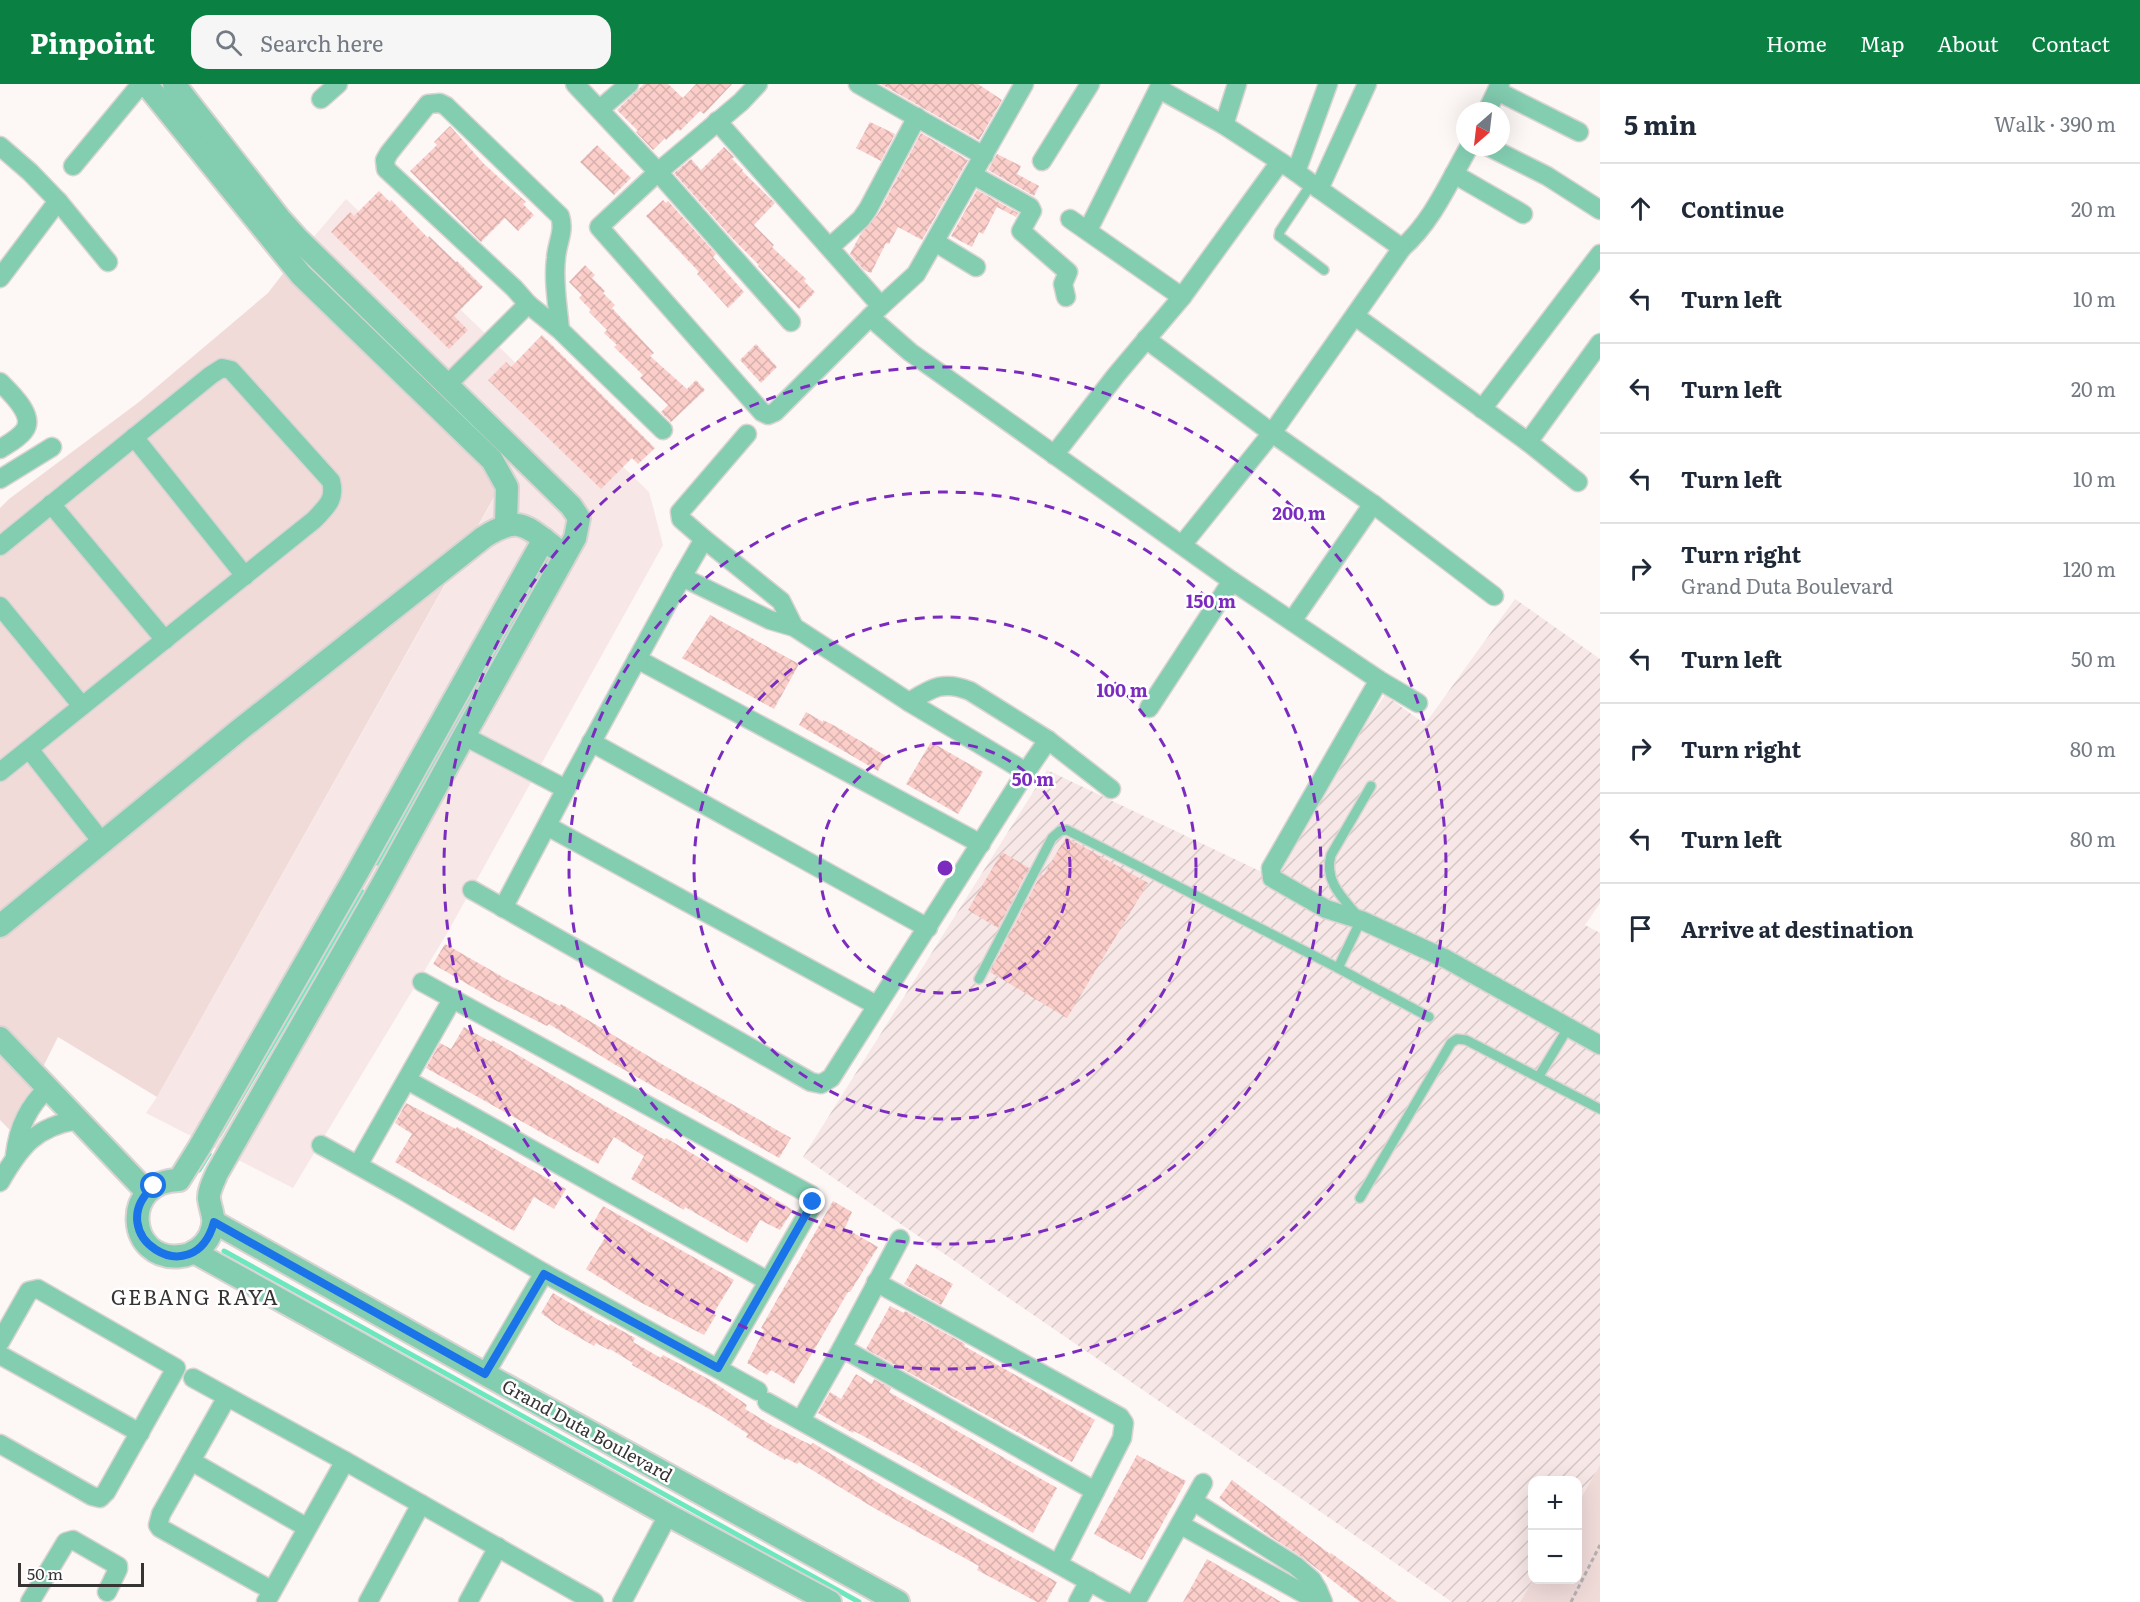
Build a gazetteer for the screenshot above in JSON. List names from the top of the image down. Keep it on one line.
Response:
{"streets":{"street":["Grand Duta Boulevard"]},"districts":["GEBANG RAYA"],"scale_bar":"50 m","north":"bottom left","page":{"header":"Pinpoint","search":"Search here","nav":["Home","Map","About","Contact"],"heading":["5 min","Walk · 390 m"],"list":[["Continue","20 m"],["Turn left","10 m"],["Turn left","20 m"],["Turn left","10 m"],["Turn right","Grand Duta Boulevard","120 m"],["Turn left","50 m"],["Turn right","80 m"],["Turn left","80 m"],"Arrive at destination"],"map_buttons":["+","−"],"scale":"50 m"},"rings":["200 m","150 m","100 m","50 m"]}
